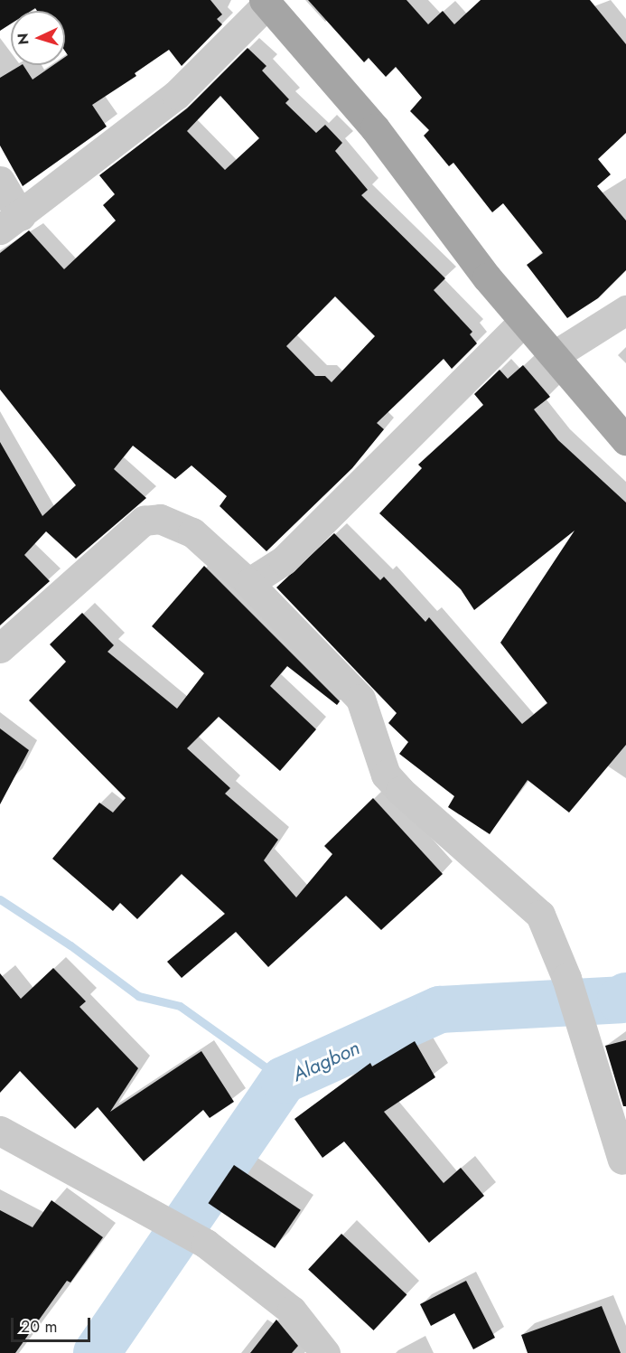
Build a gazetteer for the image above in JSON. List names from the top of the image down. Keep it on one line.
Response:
{"water":["Alagbon"],"scale_bar":"20 m","north":"left"}
